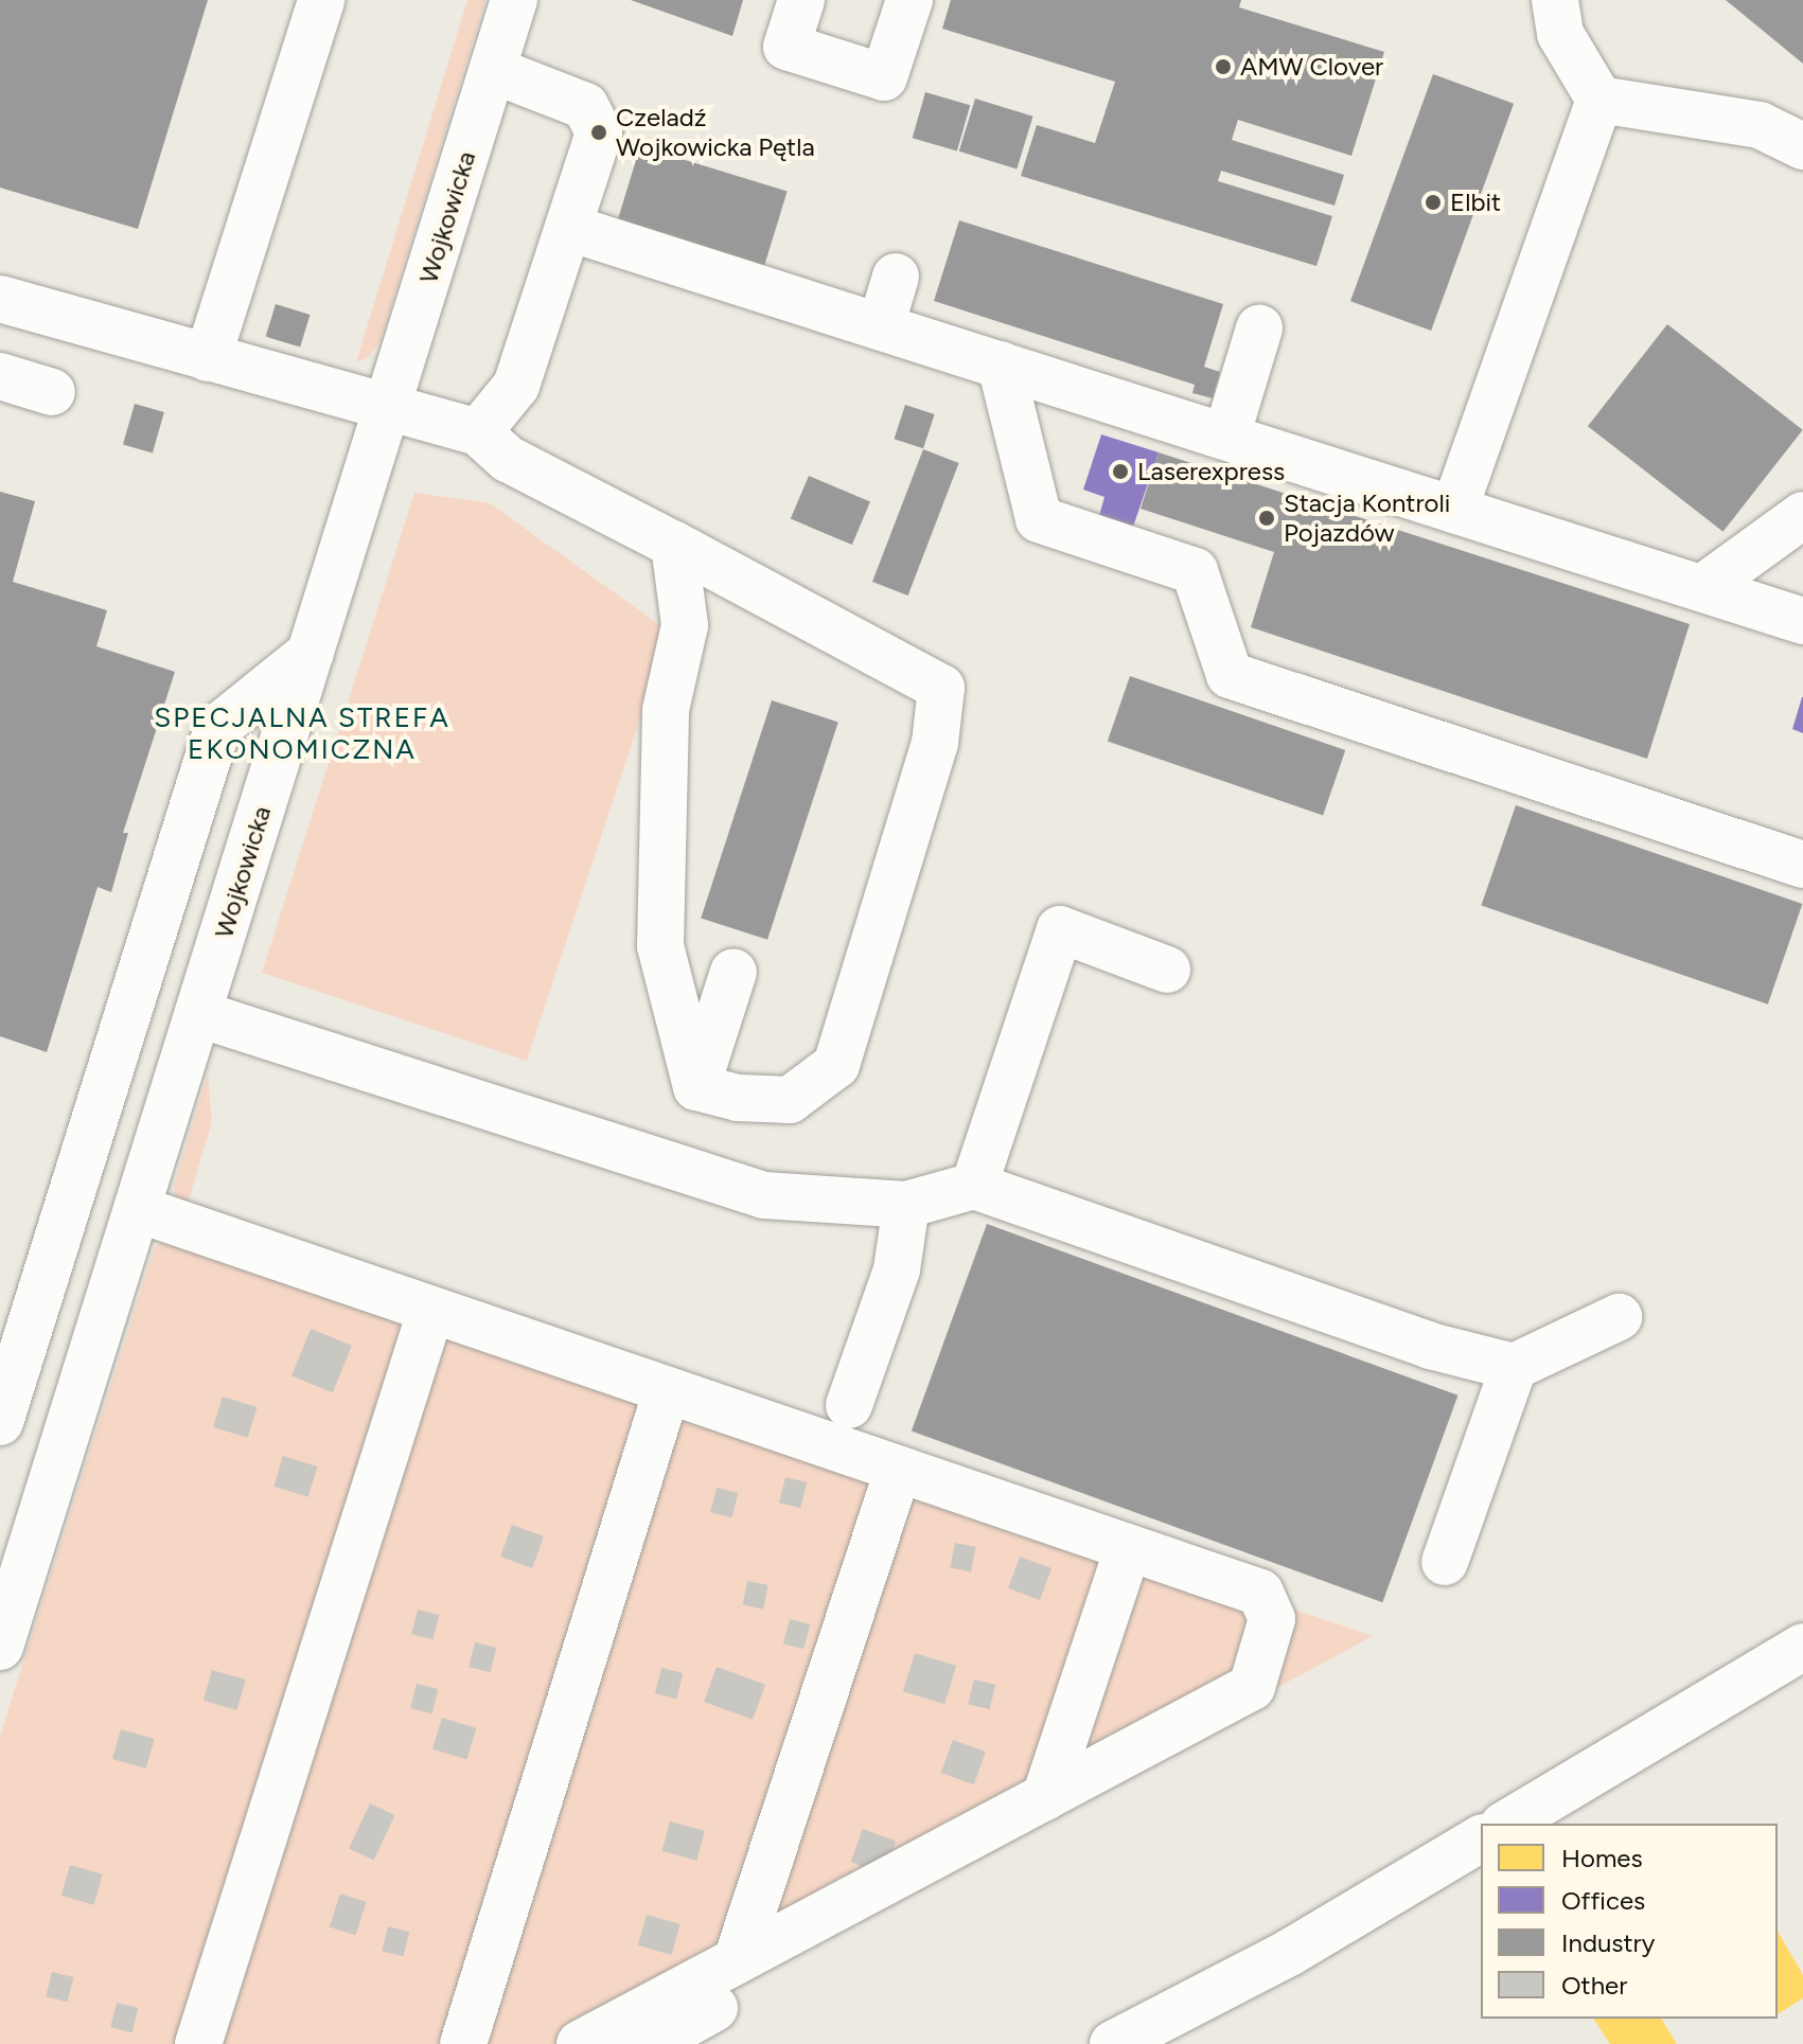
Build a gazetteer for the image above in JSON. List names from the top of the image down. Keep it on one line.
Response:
{"streets":{"street":["Wojkowicka"]},"districts":["SPECJALNA STREFA EKONOMICZNA"],"places":["AMW Clover","Czeladź Wojkowicka Pętla","Elbit","Laserexpress","Stacja Kontroli Pojazdów"],"legend":["Homes","Offices","Industry","Other"]}
